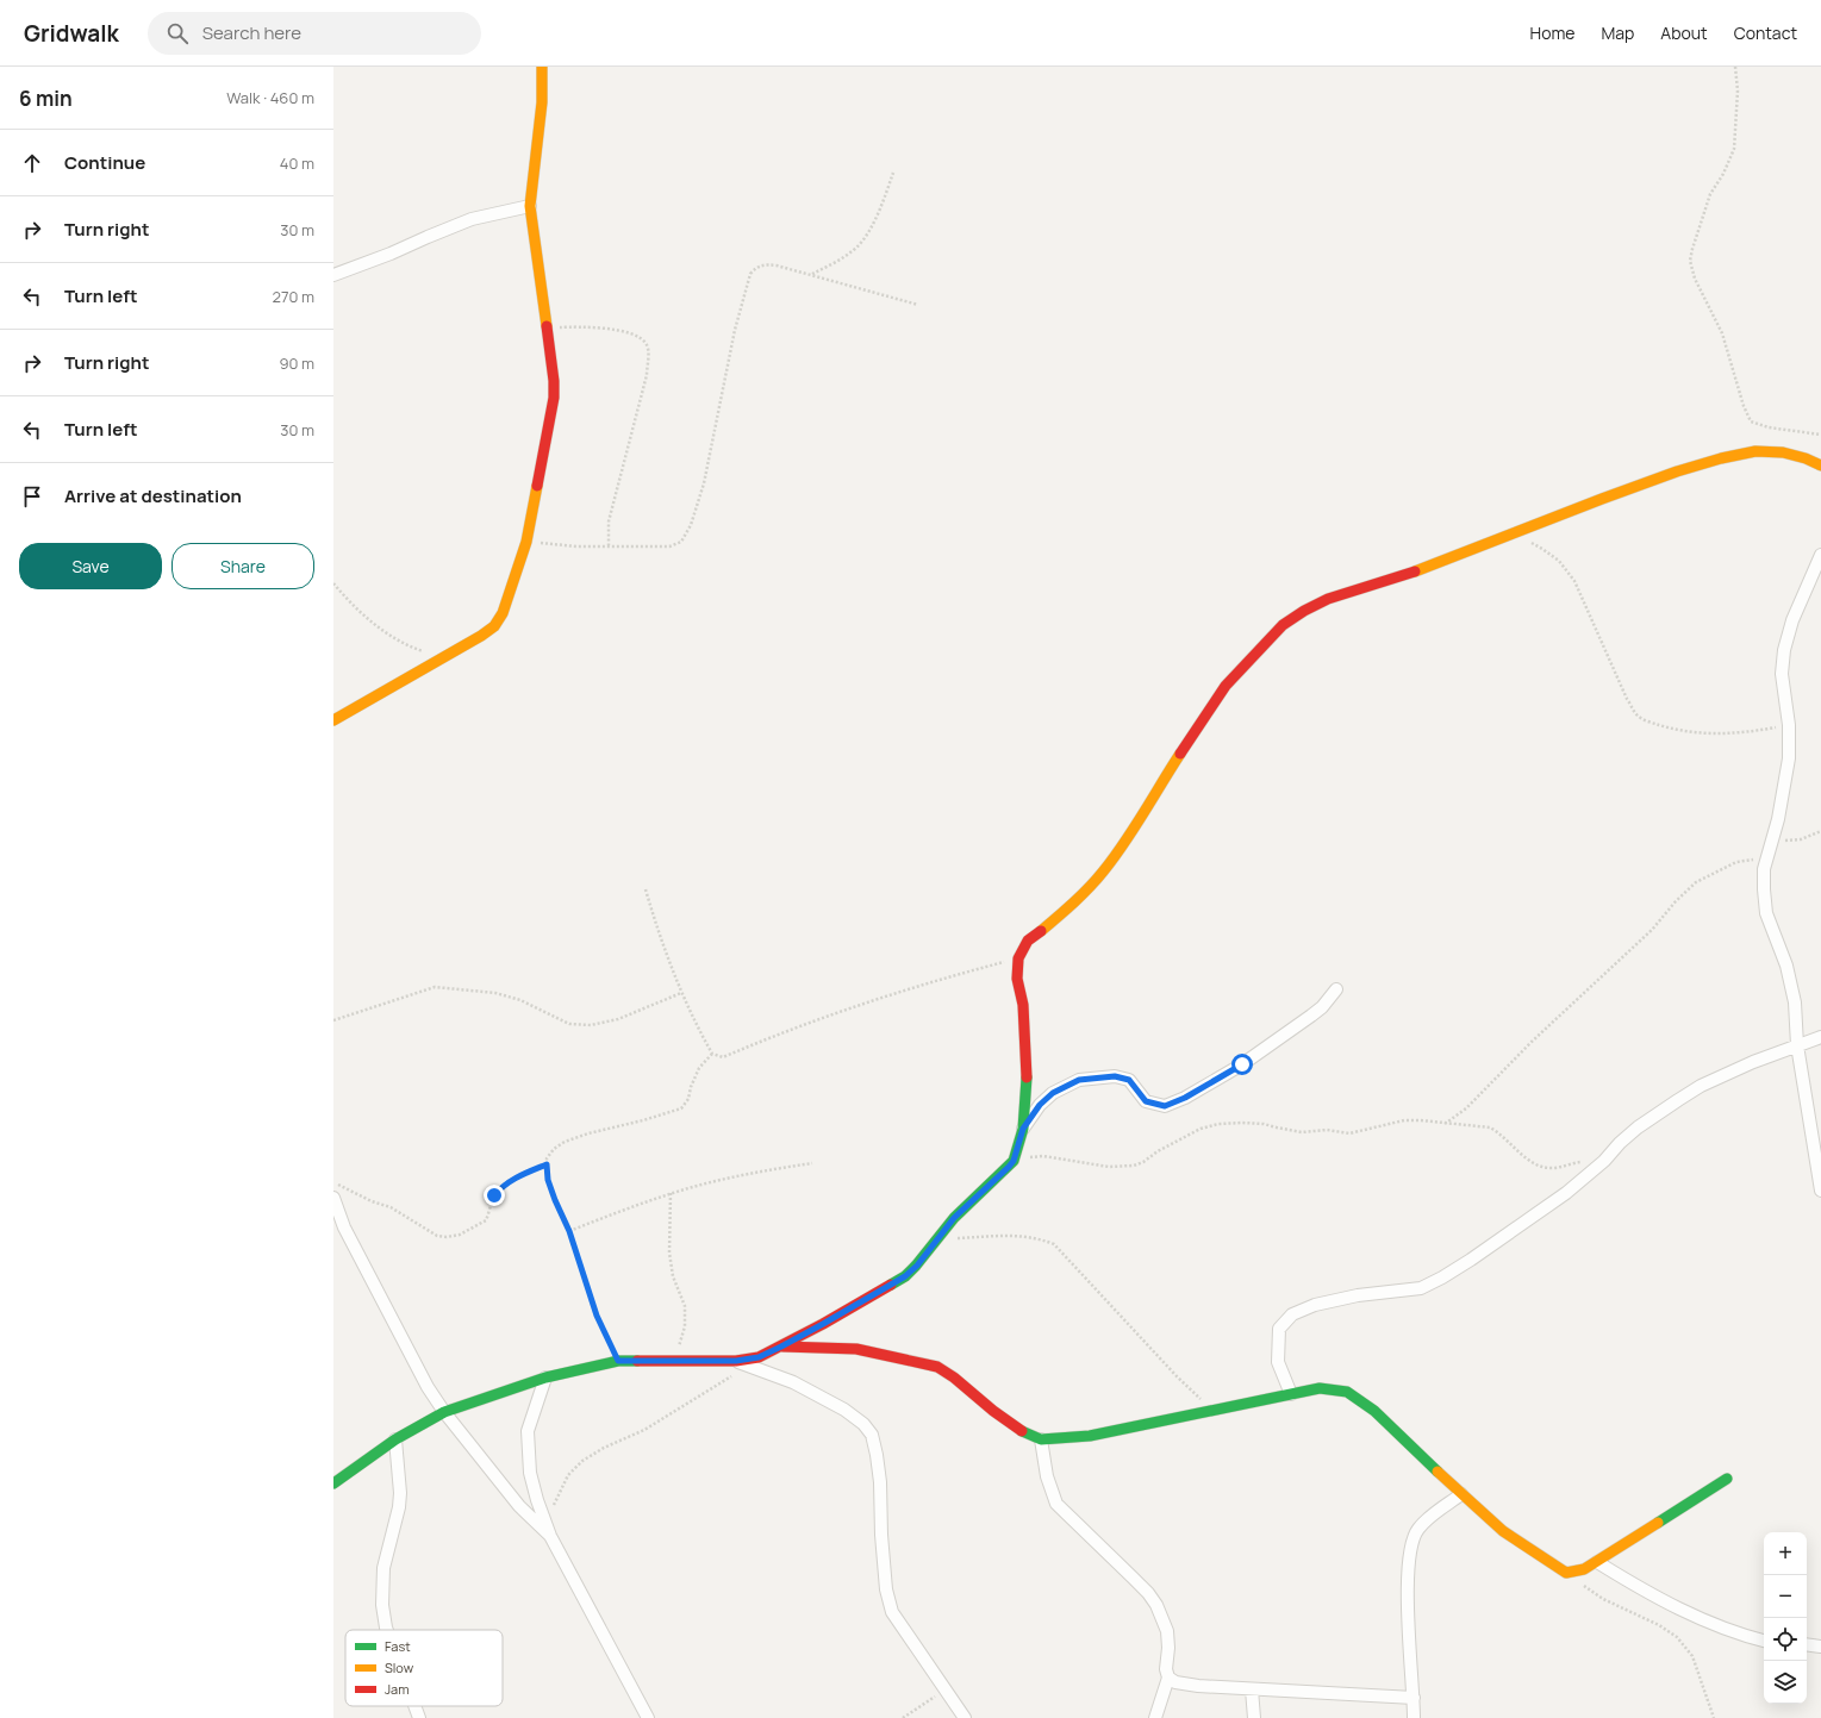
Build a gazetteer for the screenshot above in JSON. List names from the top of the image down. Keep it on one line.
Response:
{"legend":["Fast","Slow","Jam"],"page":{"header":"Gridwalk","search":"Search here","nav":["Home","Map","About","Contact"],"heading":["6 min","Walk · 460 m"],"list":[["Continue","40 m"],["Turn right","30 m"],["Turn left","270 m"],["Turn right","90 m"],["Turn left","30 m"],"Arrive at destination"],"buttons":["Save","Share"],"map_buttons":["+","−"]}}
